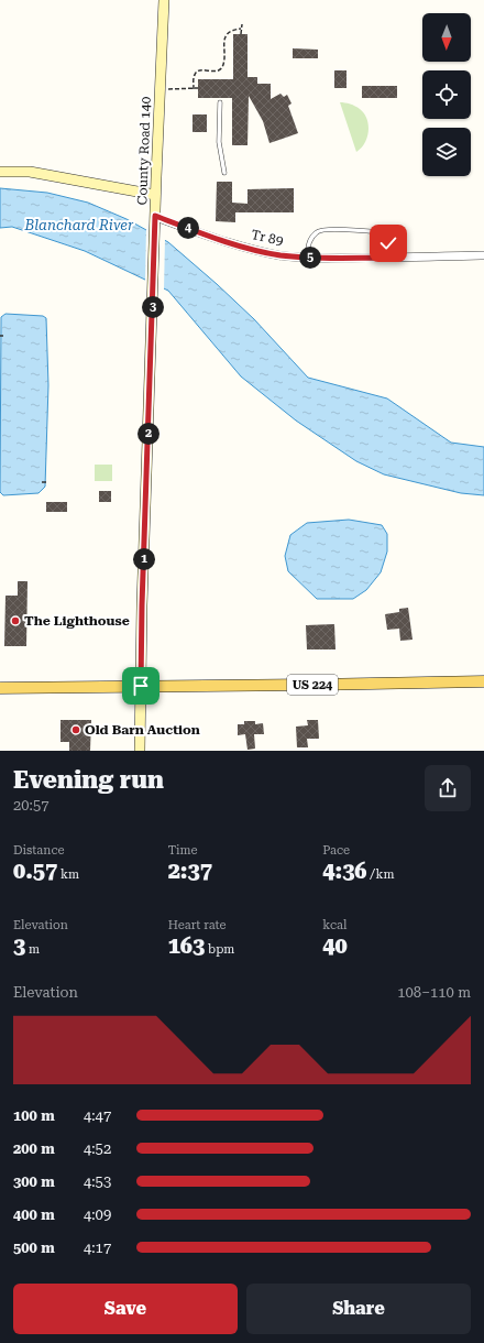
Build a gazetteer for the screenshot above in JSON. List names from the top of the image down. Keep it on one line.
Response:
{"streets":{"main road":["US 224"],"street":["County Road 140","Tr 89"]},"crossings":[["County Road 140","Tr 89"],["County Road 140","US 224"]],"water":["Blanchard River"],"places":["The Lighthouse","Old Barn Auction"],"north":"bottom","page":{"pins":["4","5","3","2","1"],"heading":["Evening run","20:57"],"stats":[["Distance","0.57 km"],["Time","2:37"],["Pace","4:36 /km"],["Elevation","3 m"],["Heart rate","163 bpm"],["kcal","40"]],"chart":["Elevation","108–110 m"],"list":[{"name":"100 m","note":"4:47"},{"name":"200 m","note":"4:52"},{"name":"300 m","note":"4:53"},{"name":"400 m","note":"4:09"},{"name":"500 m","note":"4:17"}],"buttons":["Save","Share"]}}
